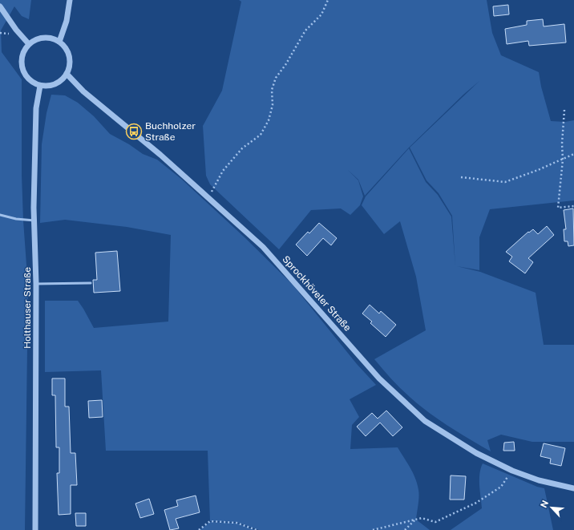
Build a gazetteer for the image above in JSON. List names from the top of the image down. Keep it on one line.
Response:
{"streets":{"street":["Sprockhöveler Straße","Holthauser Straße"]},"crossings":[["Sprockhöveler Straße","Holthauser Straße"]],"places":{"bus stop":["Buchholzer Straße"]},"north":"top left"}
